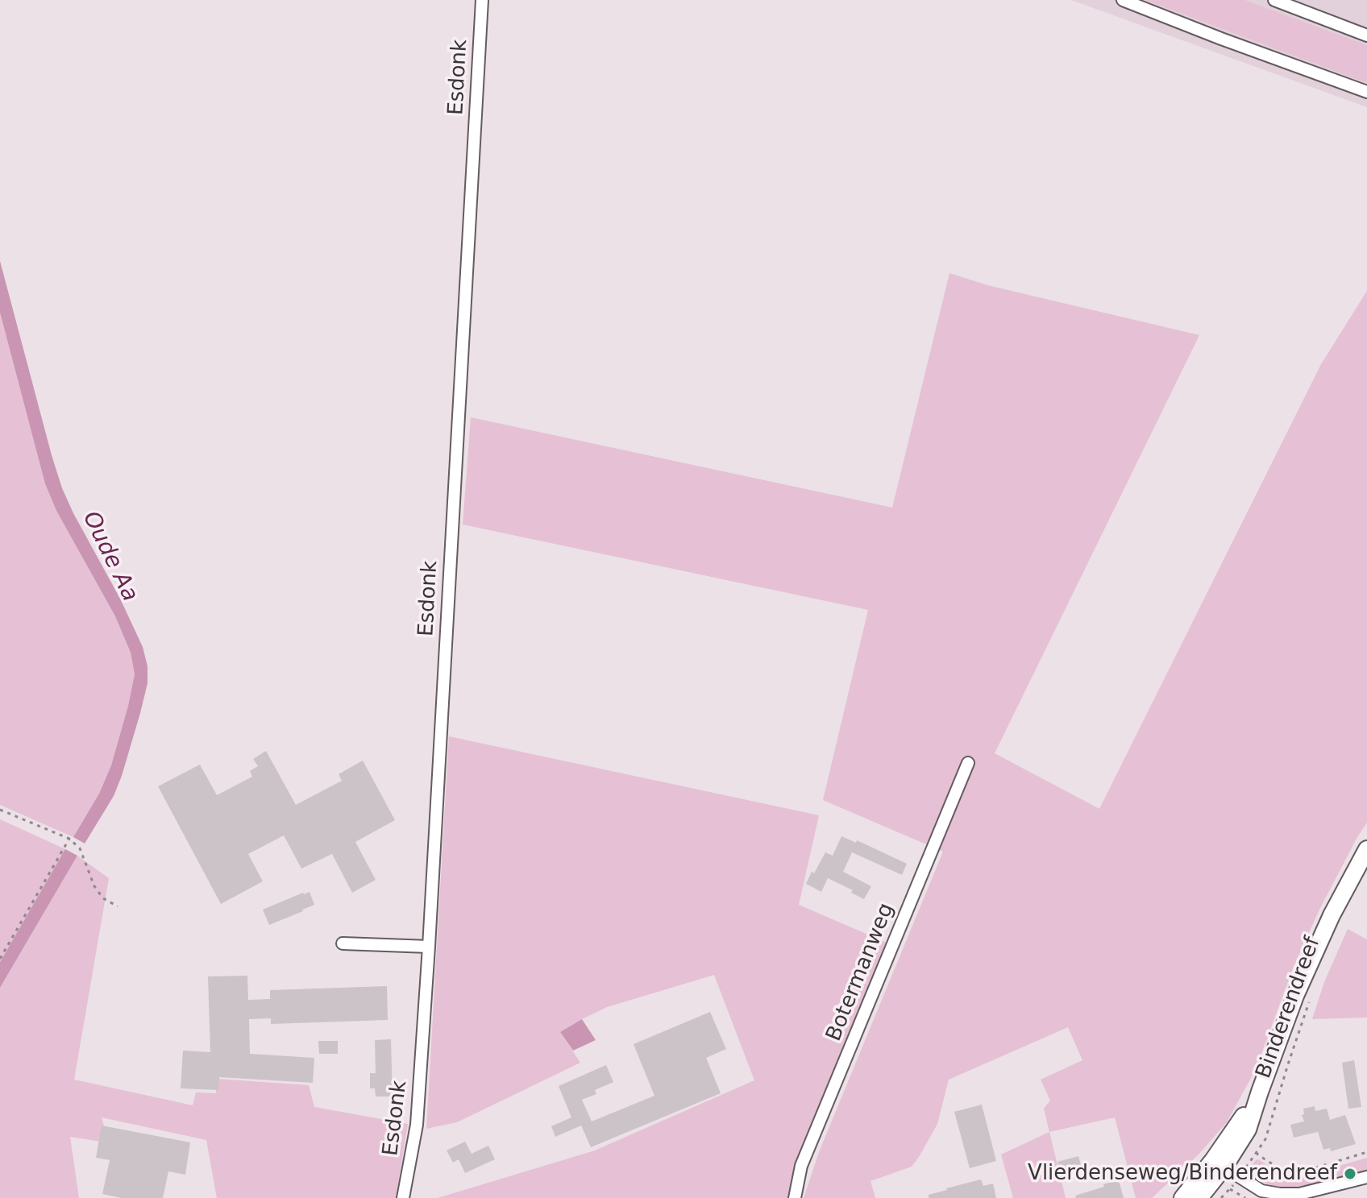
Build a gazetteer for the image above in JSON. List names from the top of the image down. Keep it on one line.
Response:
{"streets":{"main road":["Binderendreef"],"street":["Esdonk","Botermanweg"]},"water":["Oude Aa"],"places":["Vlierdenseweg/Binderendreef"]}
